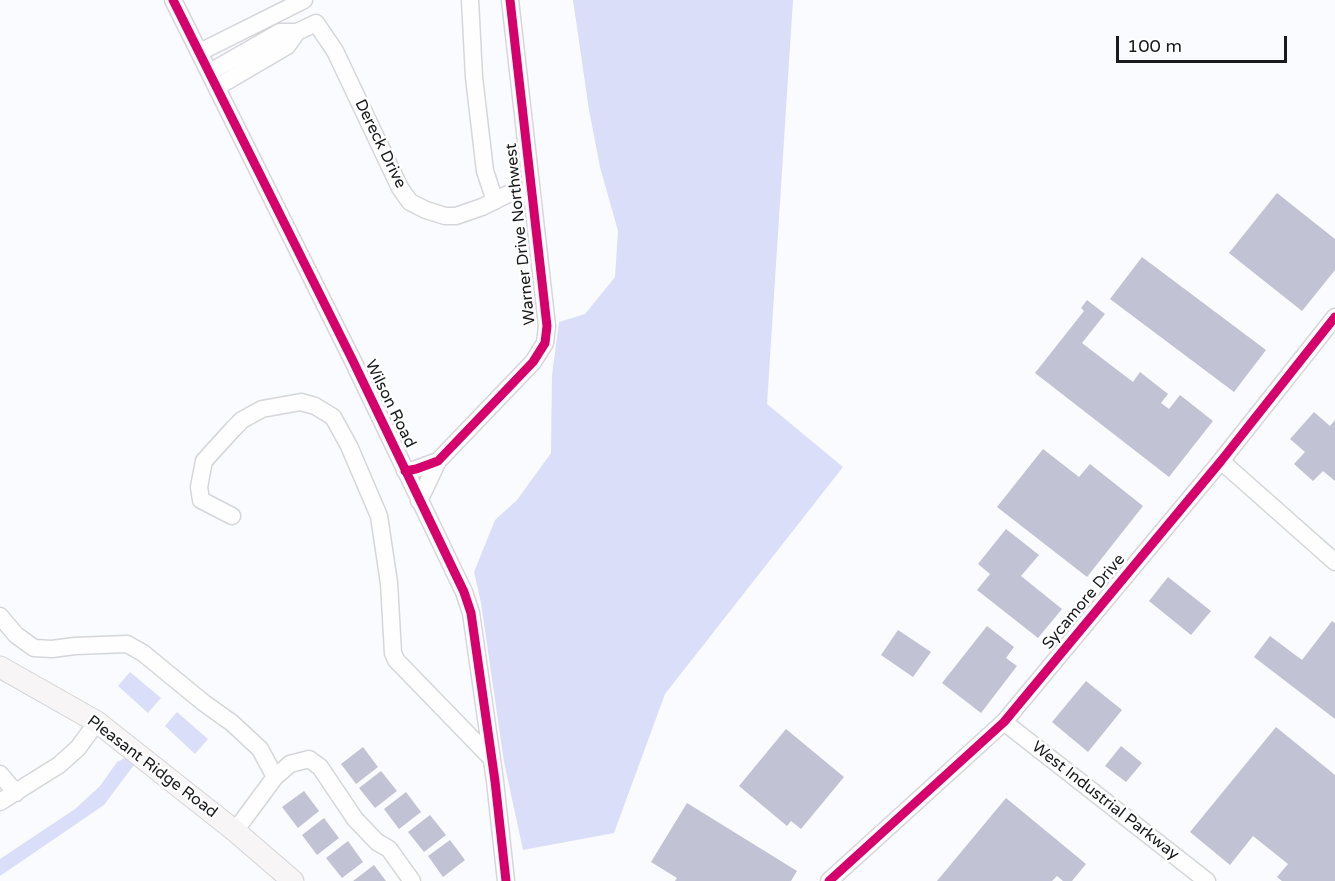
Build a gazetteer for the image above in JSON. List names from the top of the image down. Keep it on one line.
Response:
{"streets":{"main road":["Pleasant Ridge Road"],"street":["Dereck Drive","Warner Drive Northwest","Wilson Road","Sycamore Drive","West Industrial Parkway"]},"crossings":[["Dereck Drive","Warner Drive Northwest"],["Dereck Drive","Wilson Road"],["Warner Drive Northwest","Wilson Road"],["Sycamore Drive","West Industrial Parkway"]],"scale_bar":"100 m"}
